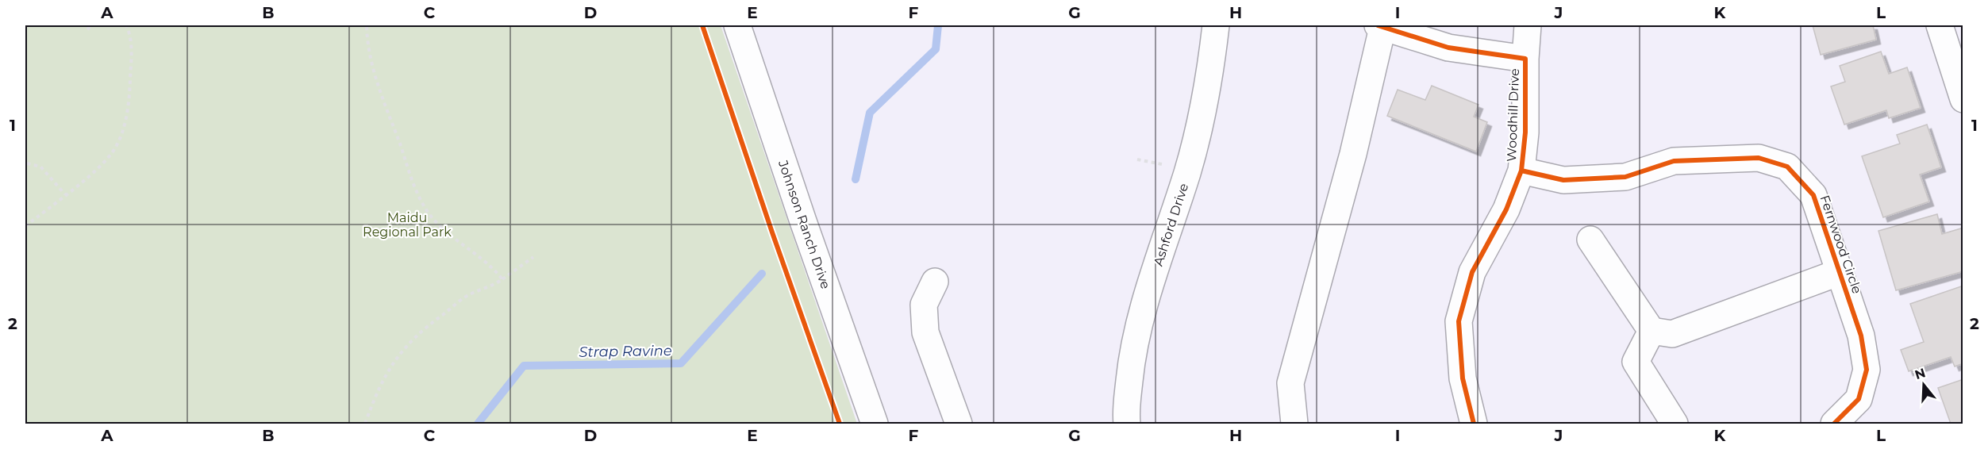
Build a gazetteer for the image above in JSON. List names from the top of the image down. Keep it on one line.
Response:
{"streets":{"street":["Woodhill Drive","Johnson Ranch Drive","Ashford Drive","Fernwood Circle"]},"crossings":[["Woodhill Drive","Fernwood Circle"]],"water":["Strap Ravine"],"parks":["Maidu Regional Park"],"north":"top","grid":{"columns":["A","B","C","D","E","F","G","H","I","J","K","L"],"rows":["1","2"]}}
